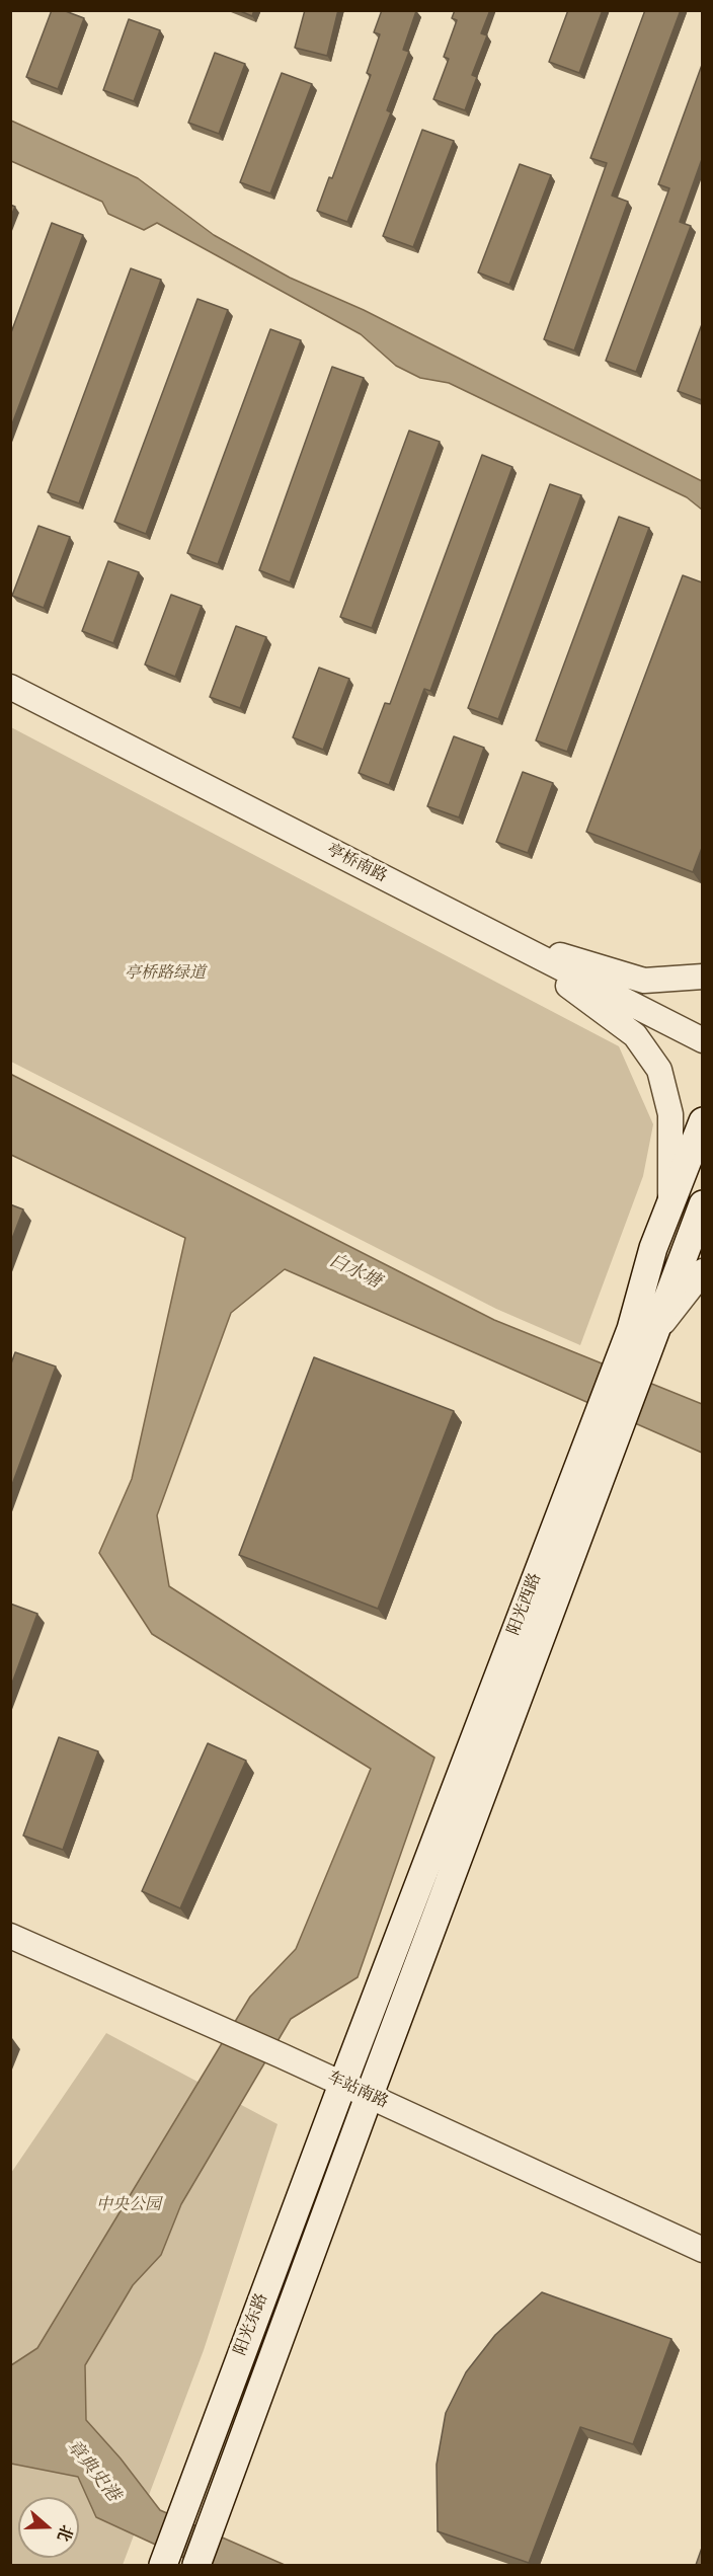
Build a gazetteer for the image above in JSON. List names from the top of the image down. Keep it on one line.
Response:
{"streets":{"main road":["阳光西路","阳光东路"],"street":["亭桥南路","车站南路"]},"crossings":[["阳光西路","车站南路"],["阳光西路","阳光东路"],["车站南路","阳光东路"]],"water":["白水塘","章典史港"],"parks":["亭桥路绿道","中央公园"],"north":"right"}
